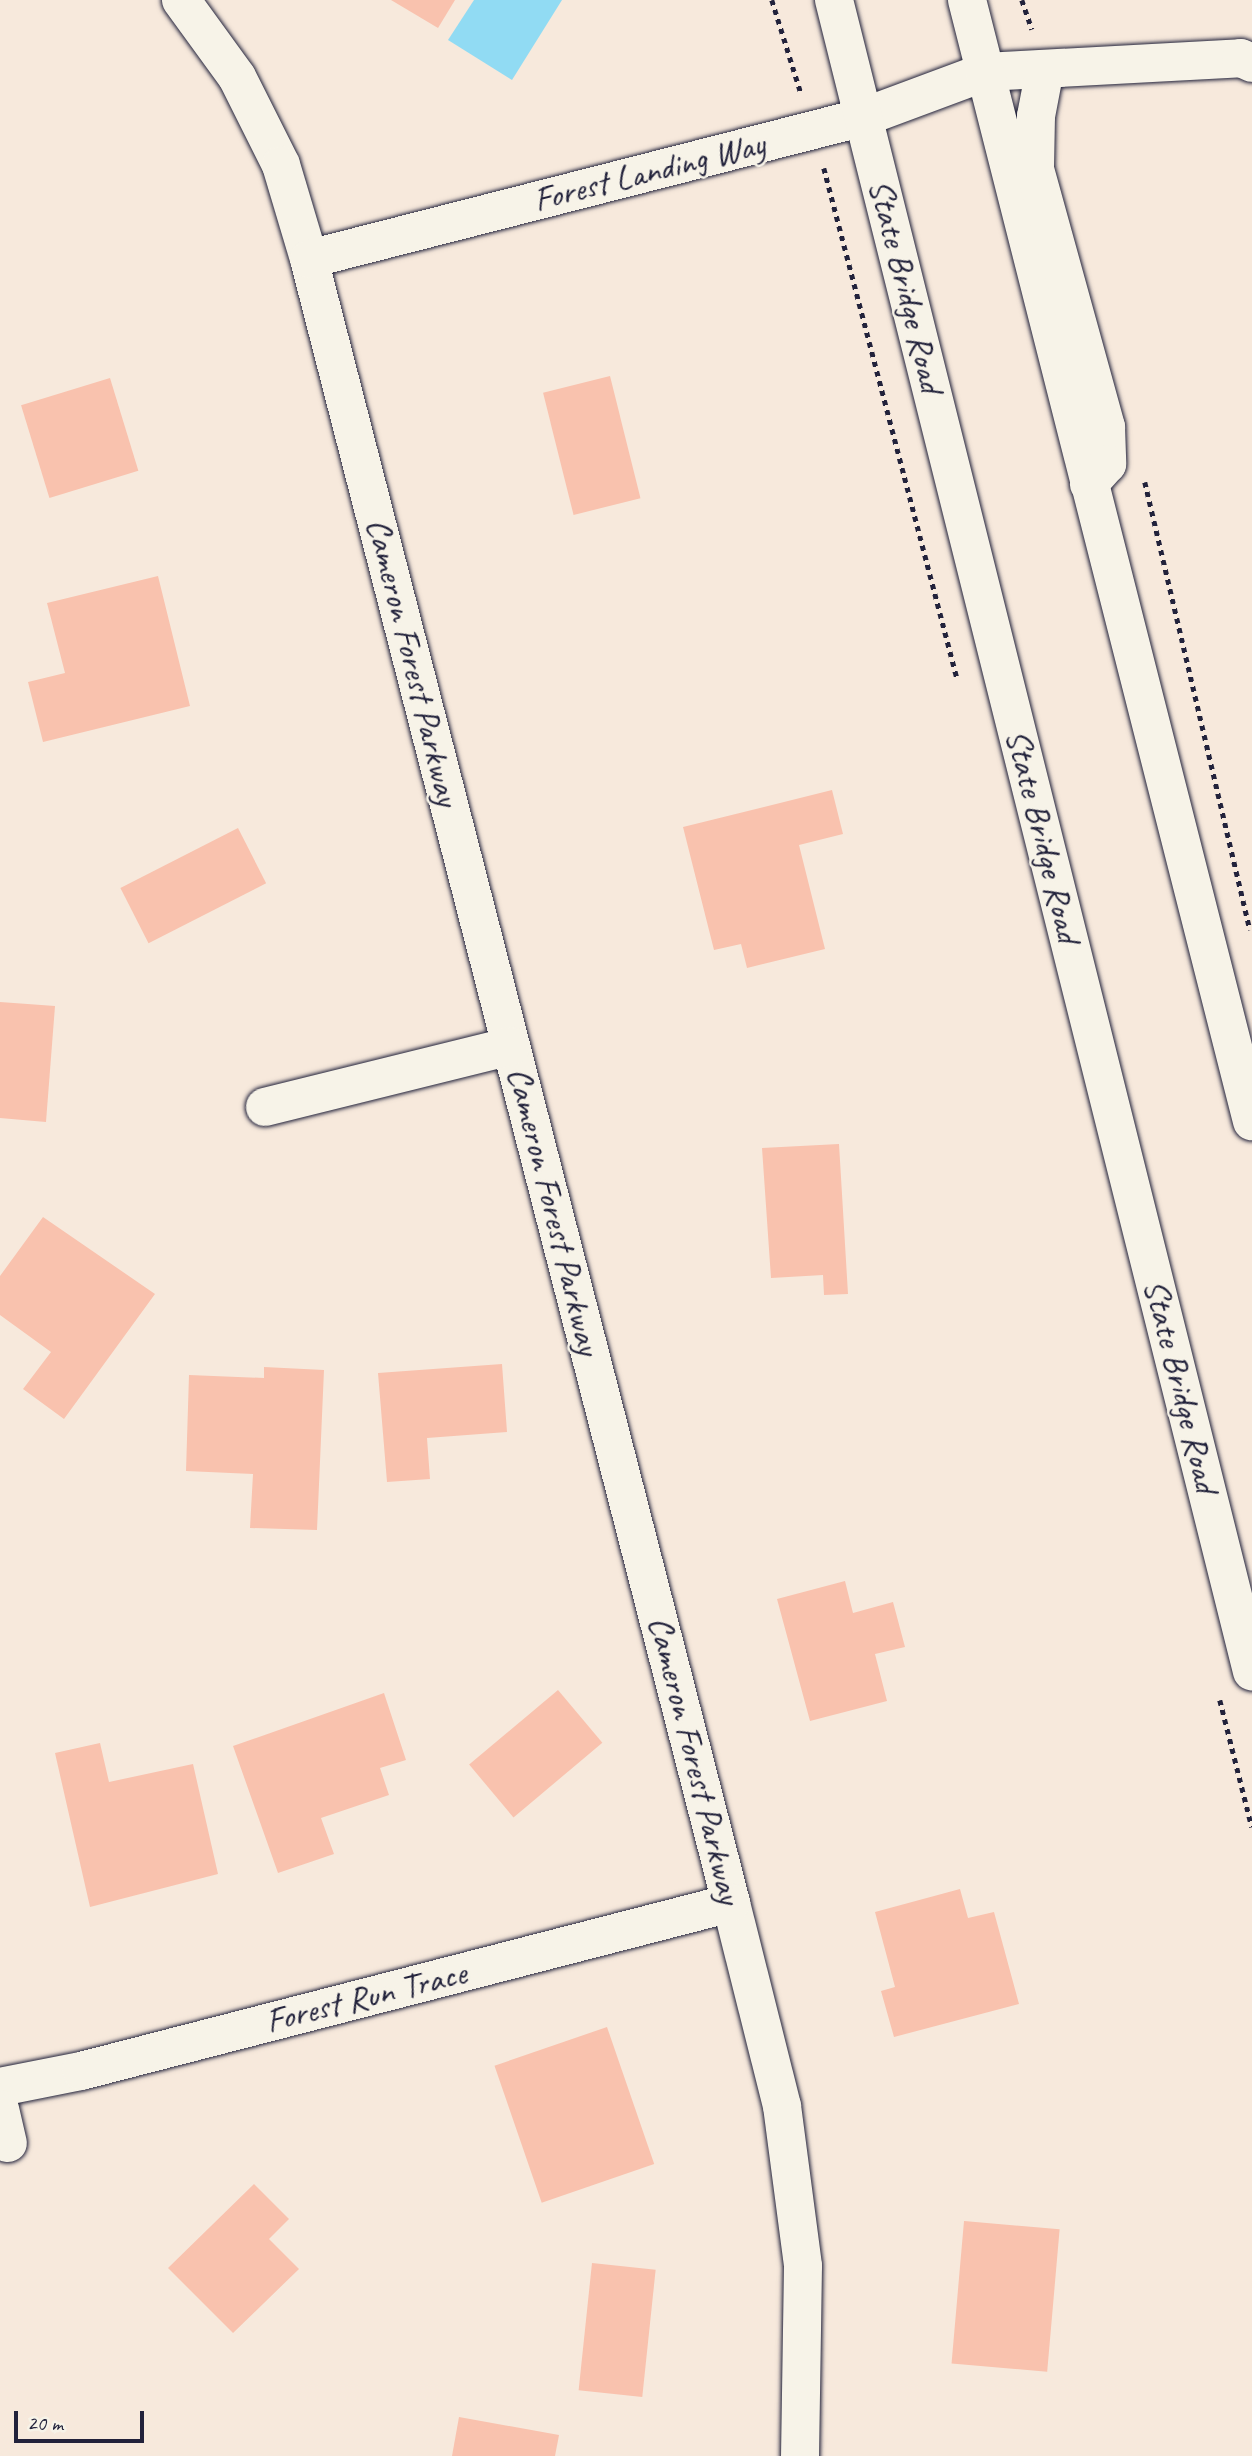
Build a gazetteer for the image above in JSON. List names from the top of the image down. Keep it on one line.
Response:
{"streets":{"main road":["Forest Landing Way","State Bridge Road","Cameron Forest Parkway","Forest Run Trace"]},"crossings":[["Forest Landing Way","State Bridge Road"],["Forest Landing Way","Cameron Forest Parkway"],["Cameron Forest Parkway","Forest Run Trace"]],"scale_bar":"20 m"}
